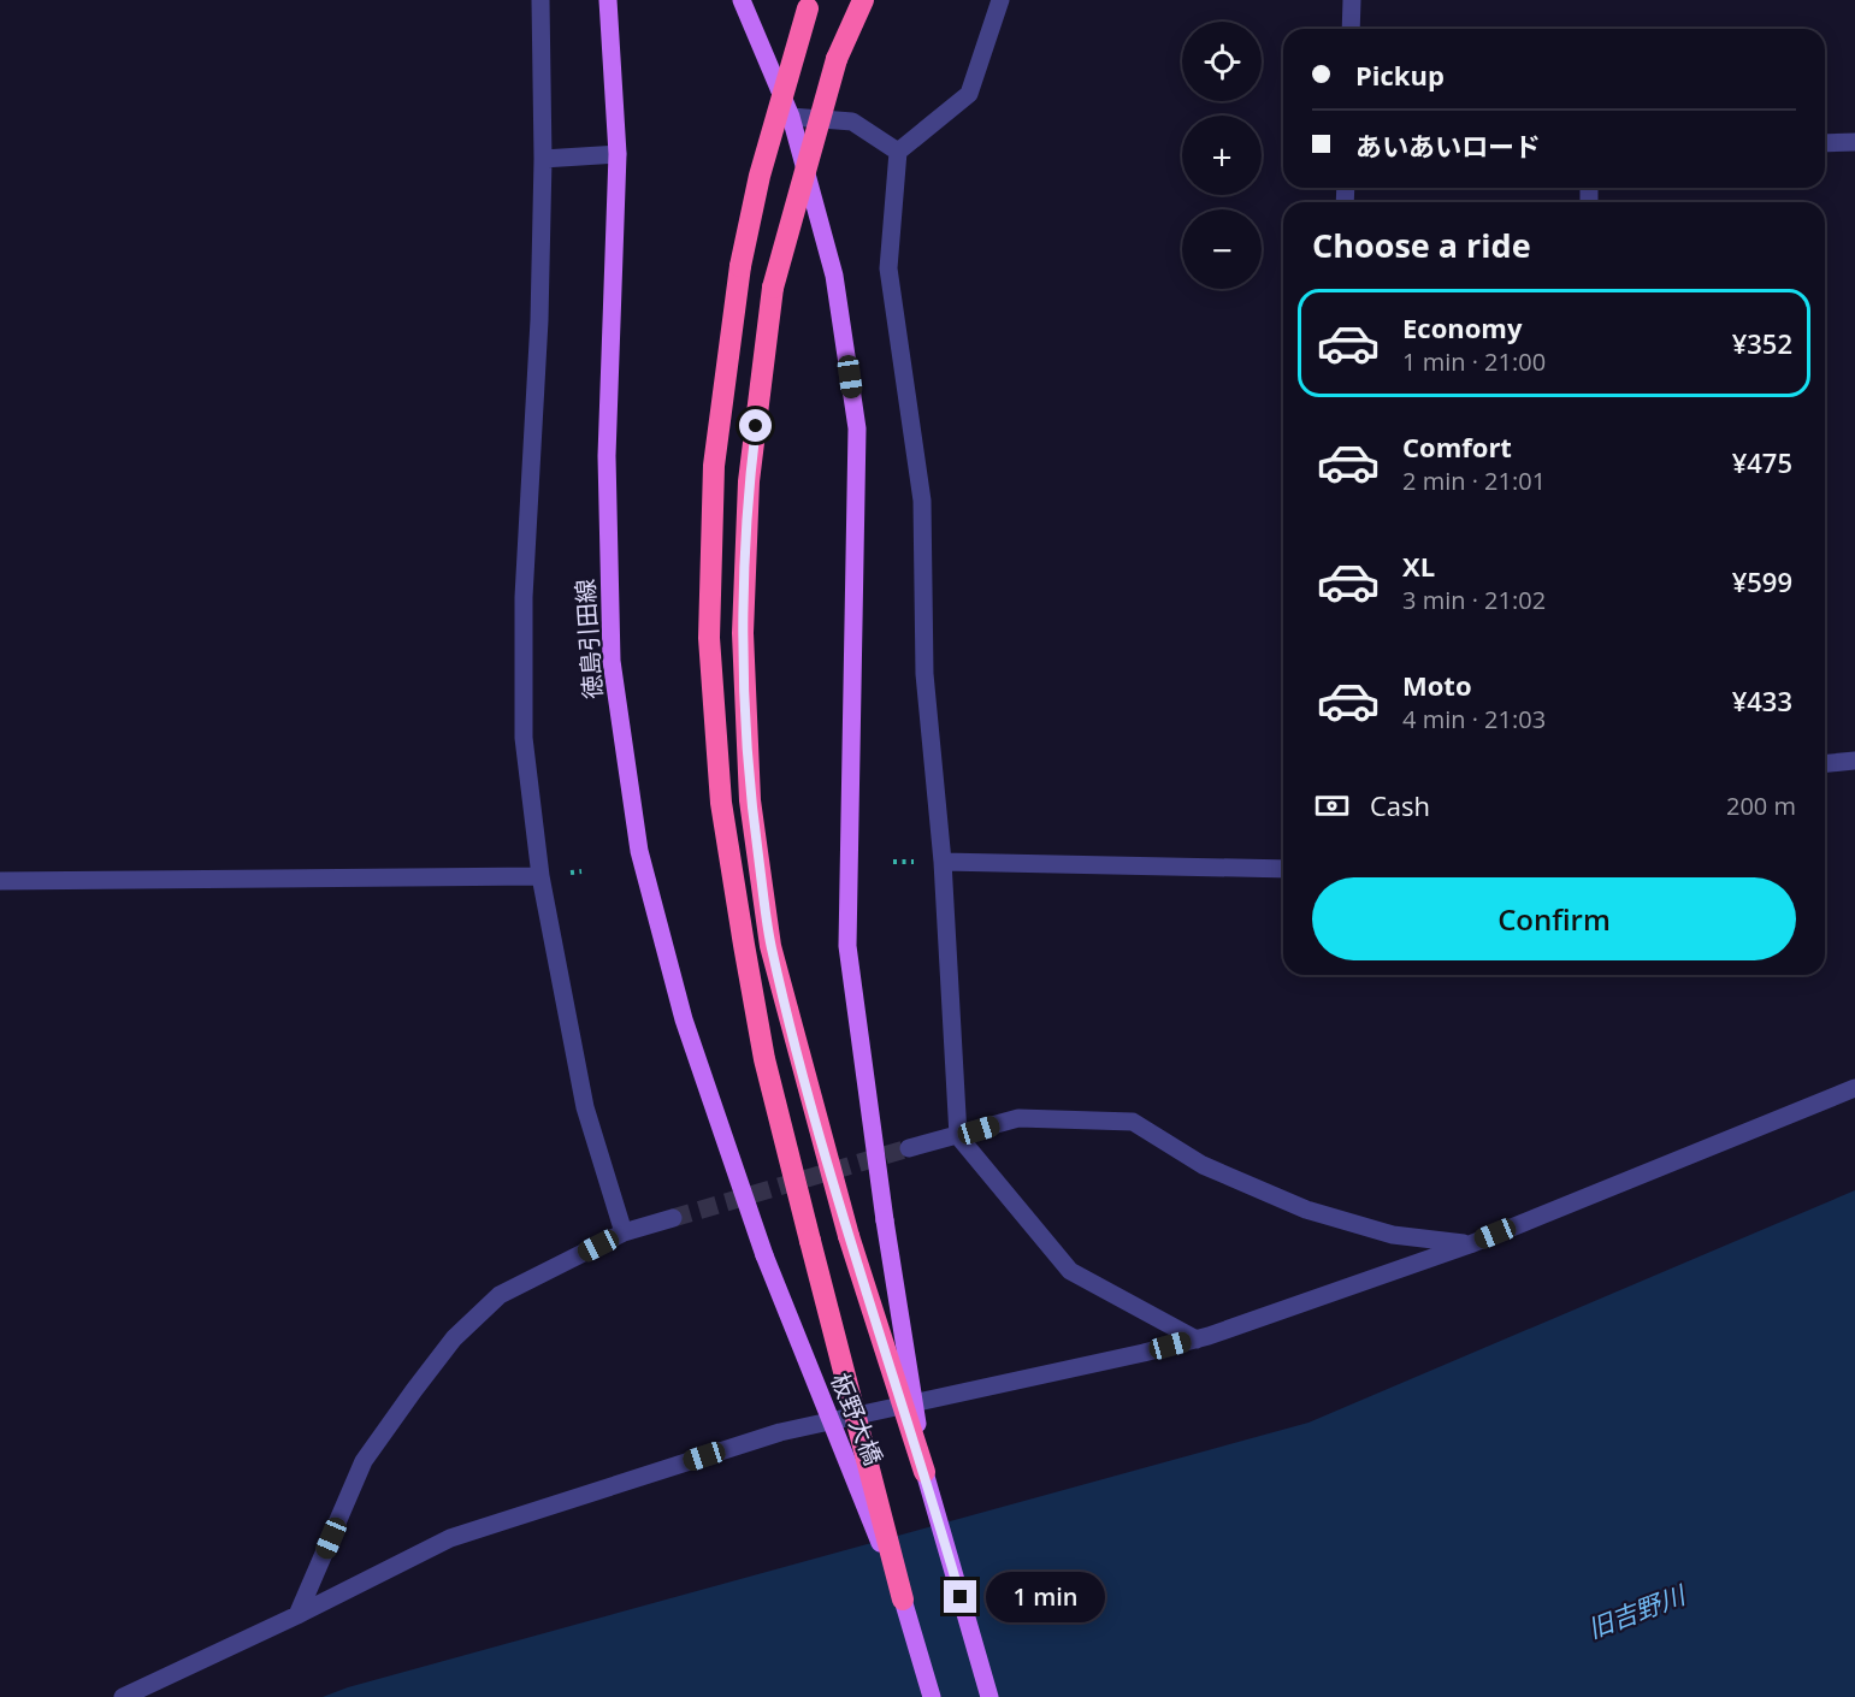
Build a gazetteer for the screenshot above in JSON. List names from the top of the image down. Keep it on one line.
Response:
{"streets":{"main road":["徳島引田線","板野大橋"]},"crossings":[["徳島引田線","板野大橋"]],"water":["旧吉野川"],"page":{"map_buttons":["+","−"],"banner":["Pickup","あいあいロード"],"heading":"Choose a ride","list":[{"name":"Economy","note":"1 min · 21:00","value":"¥352"},{"name":"Comfort","note":"2 min · 21:01","value":"¥475"},{"name":"XL","note":"3 min · 21:02","value":"¥599"},{"name":"Moto","note":"4 min · 21:03","value":"¥433"}],"pay":["Cash","200 m"],"buttons":"Confirm","bubble":"1 min"}}
